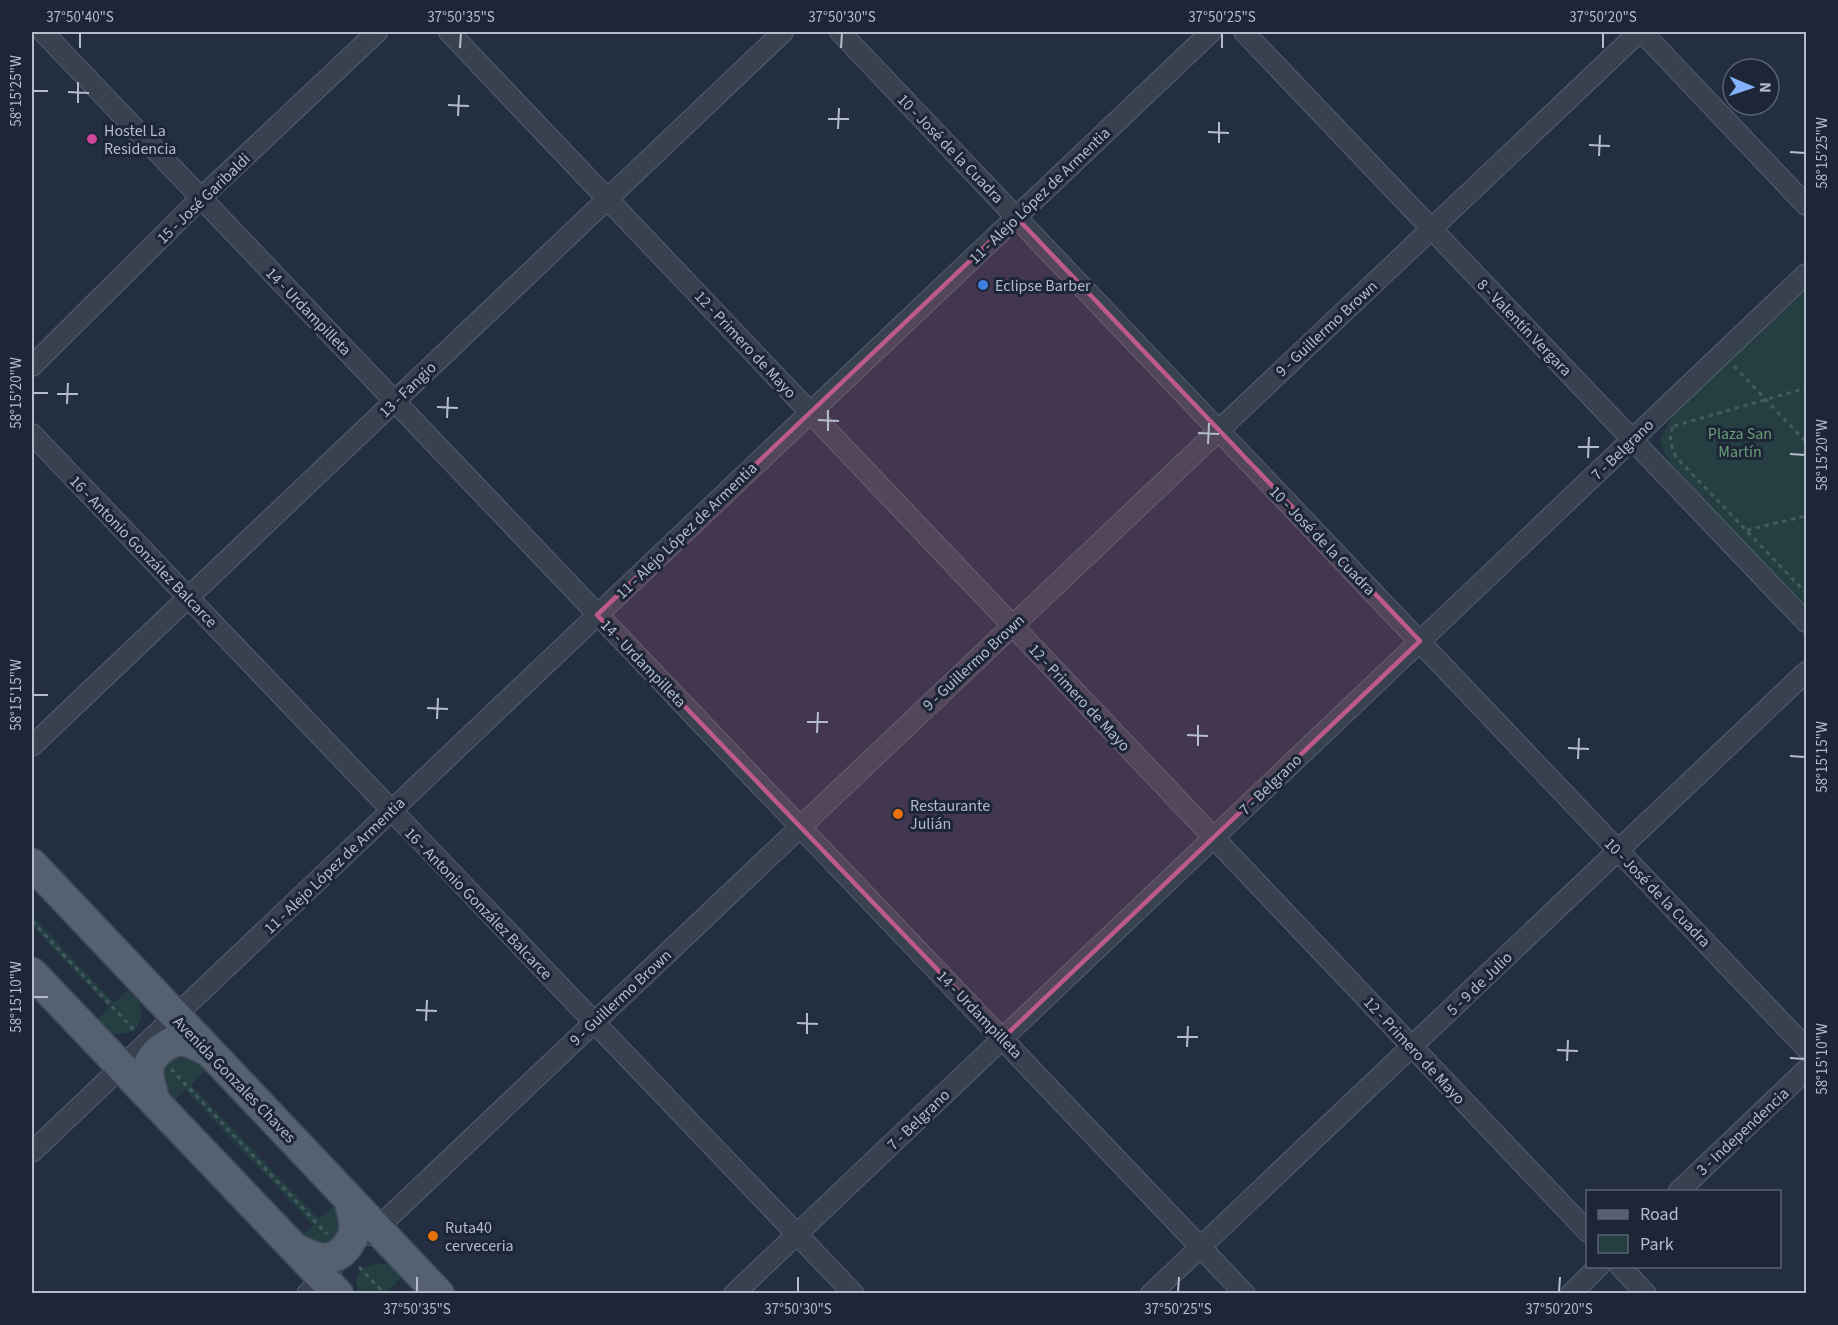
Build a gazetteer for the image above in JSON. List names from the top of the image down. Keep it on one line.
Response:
{"streets":{"main road":["Avenida Gonzales Chaves"],"street":["10 - José de la Cuadra","11 - Alejo López de Armentia","15 - José Garibaldi","14 - Urdampilleta","8 - Valentín Vergara","9 - Guillermo Brown","12 - Primero de Mayo","13 - Fangio","7 - Belgrano","16 - Antonio González Balcarce","5 - 9 de Julio","3 - Independencia"]},"crossings":[["10 - José de la Cuadra","11 - Alejo López de Armentia"],["10 - José de la Cuadra","9 - Guillermo Brown"],["10 - José de la Cuadra","7 - Belgrano"],["10 - José de la Cuadra","5 - 9 de Julio"],["11 - Alejo López de Armentia","14 - Urdampilleta"],["11 - Alejo López de Armentia","12 - Primero de Mayo"],["11 - Alejo López de Armentia","16 - Antonio González Balcarce"],["11 - Alejo López de Armentia","Avenida Gonzales Chaves"],["15 - José Garibaldi","14 - Urdampilleta"],["14 - Urdampilleta","9 - Guillermo Brown"],["14 - Urdampilleta","13 - Fangio"],["14 - Urdampilleta","7 - Belgrano"],["14 - Urdampilleta","5 - 9 de Julio"],["8 - Valentín Vergara","9 - Guillermo Brown"],["8 - Valentín Vergara","7 - Belgrano"],["9 - Guillermo Brown","12 - Primero de Mayo"],["9 - Guillermo Brown","16 - Antonio González Balcarce"],["9 - Guillermo Brown","Avenida Gonzales Chaves"],["12 - Primero de Mayo","13 - Fangio"],["12 - Primero de Mayo","7 - Belgrano"],["12 - Primero de Mayo","5 - 9 de Julio"],["13 - Fangio","16 - Antonio González Balcarce"],["7 - Belgrano","16 - Antonio González Balcarce"]],"parks":["Plaza San Martín"],"places":["Hostel La Residencia","Eclipse Barber","Restaurante Julián","Ruta40 cerveceria"],"legend":["Road","Park"],"north":"right","coordinates":["37°50'40\"S","37°50'35\"S","37°50'30\"S","37°50'25\"S","37°50'20\"S","58°15'25\"W","58°15'20\"W","58°15'15\"W","58°15'10\"W"]}
